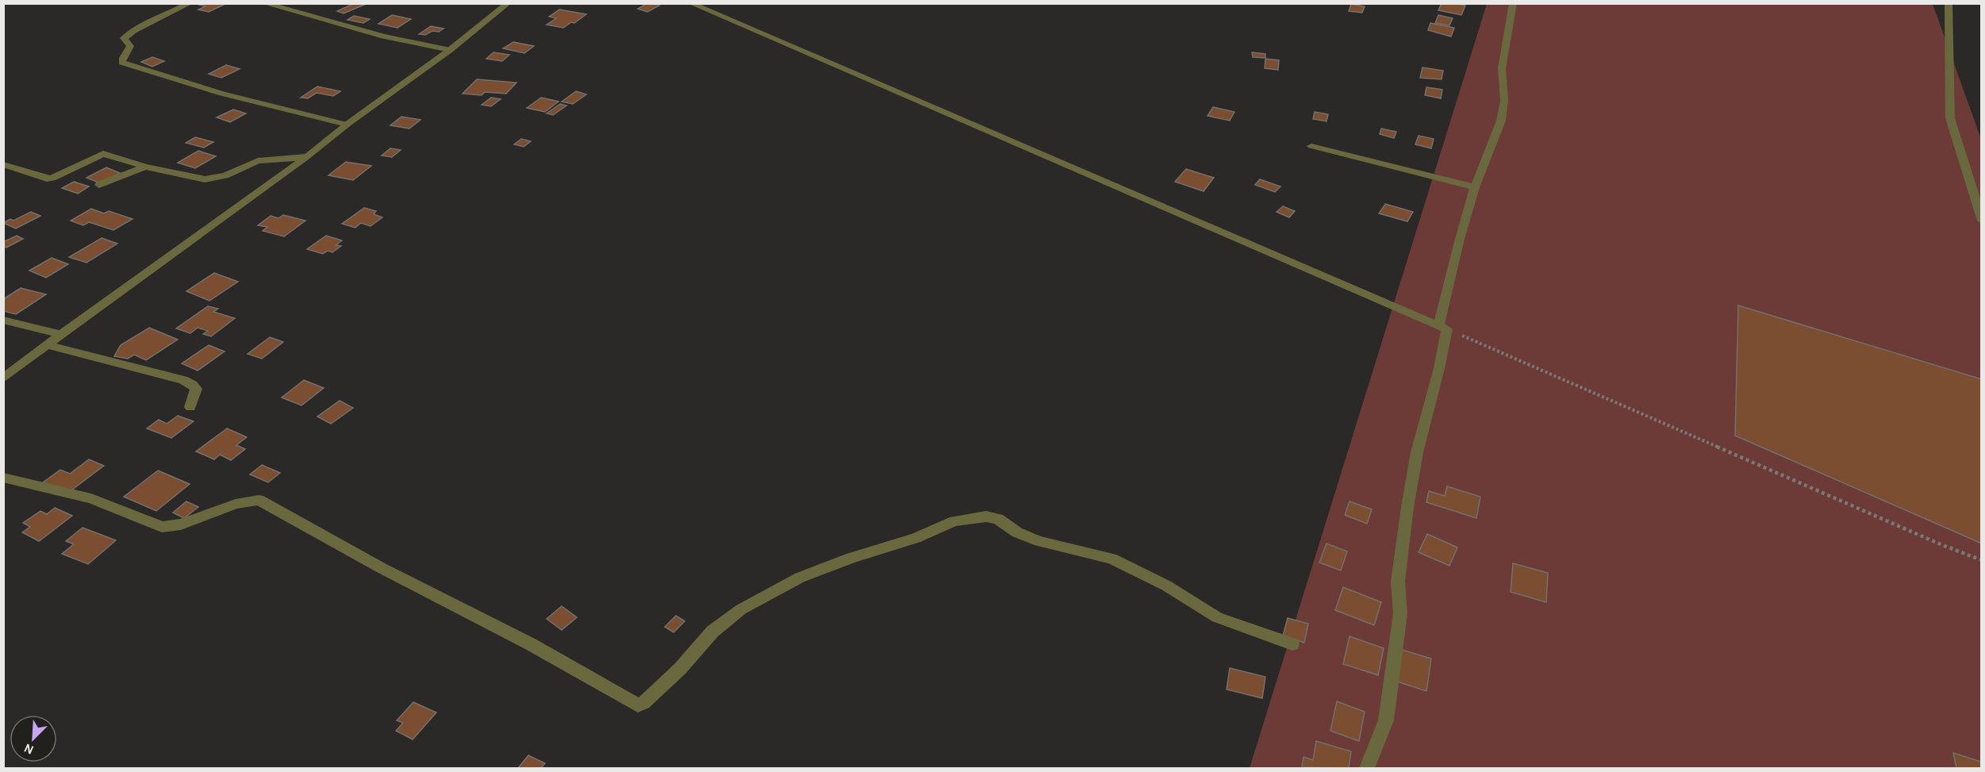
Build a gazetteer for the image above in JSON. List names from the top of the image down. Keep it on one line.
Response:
{"north":"bottom left"}
